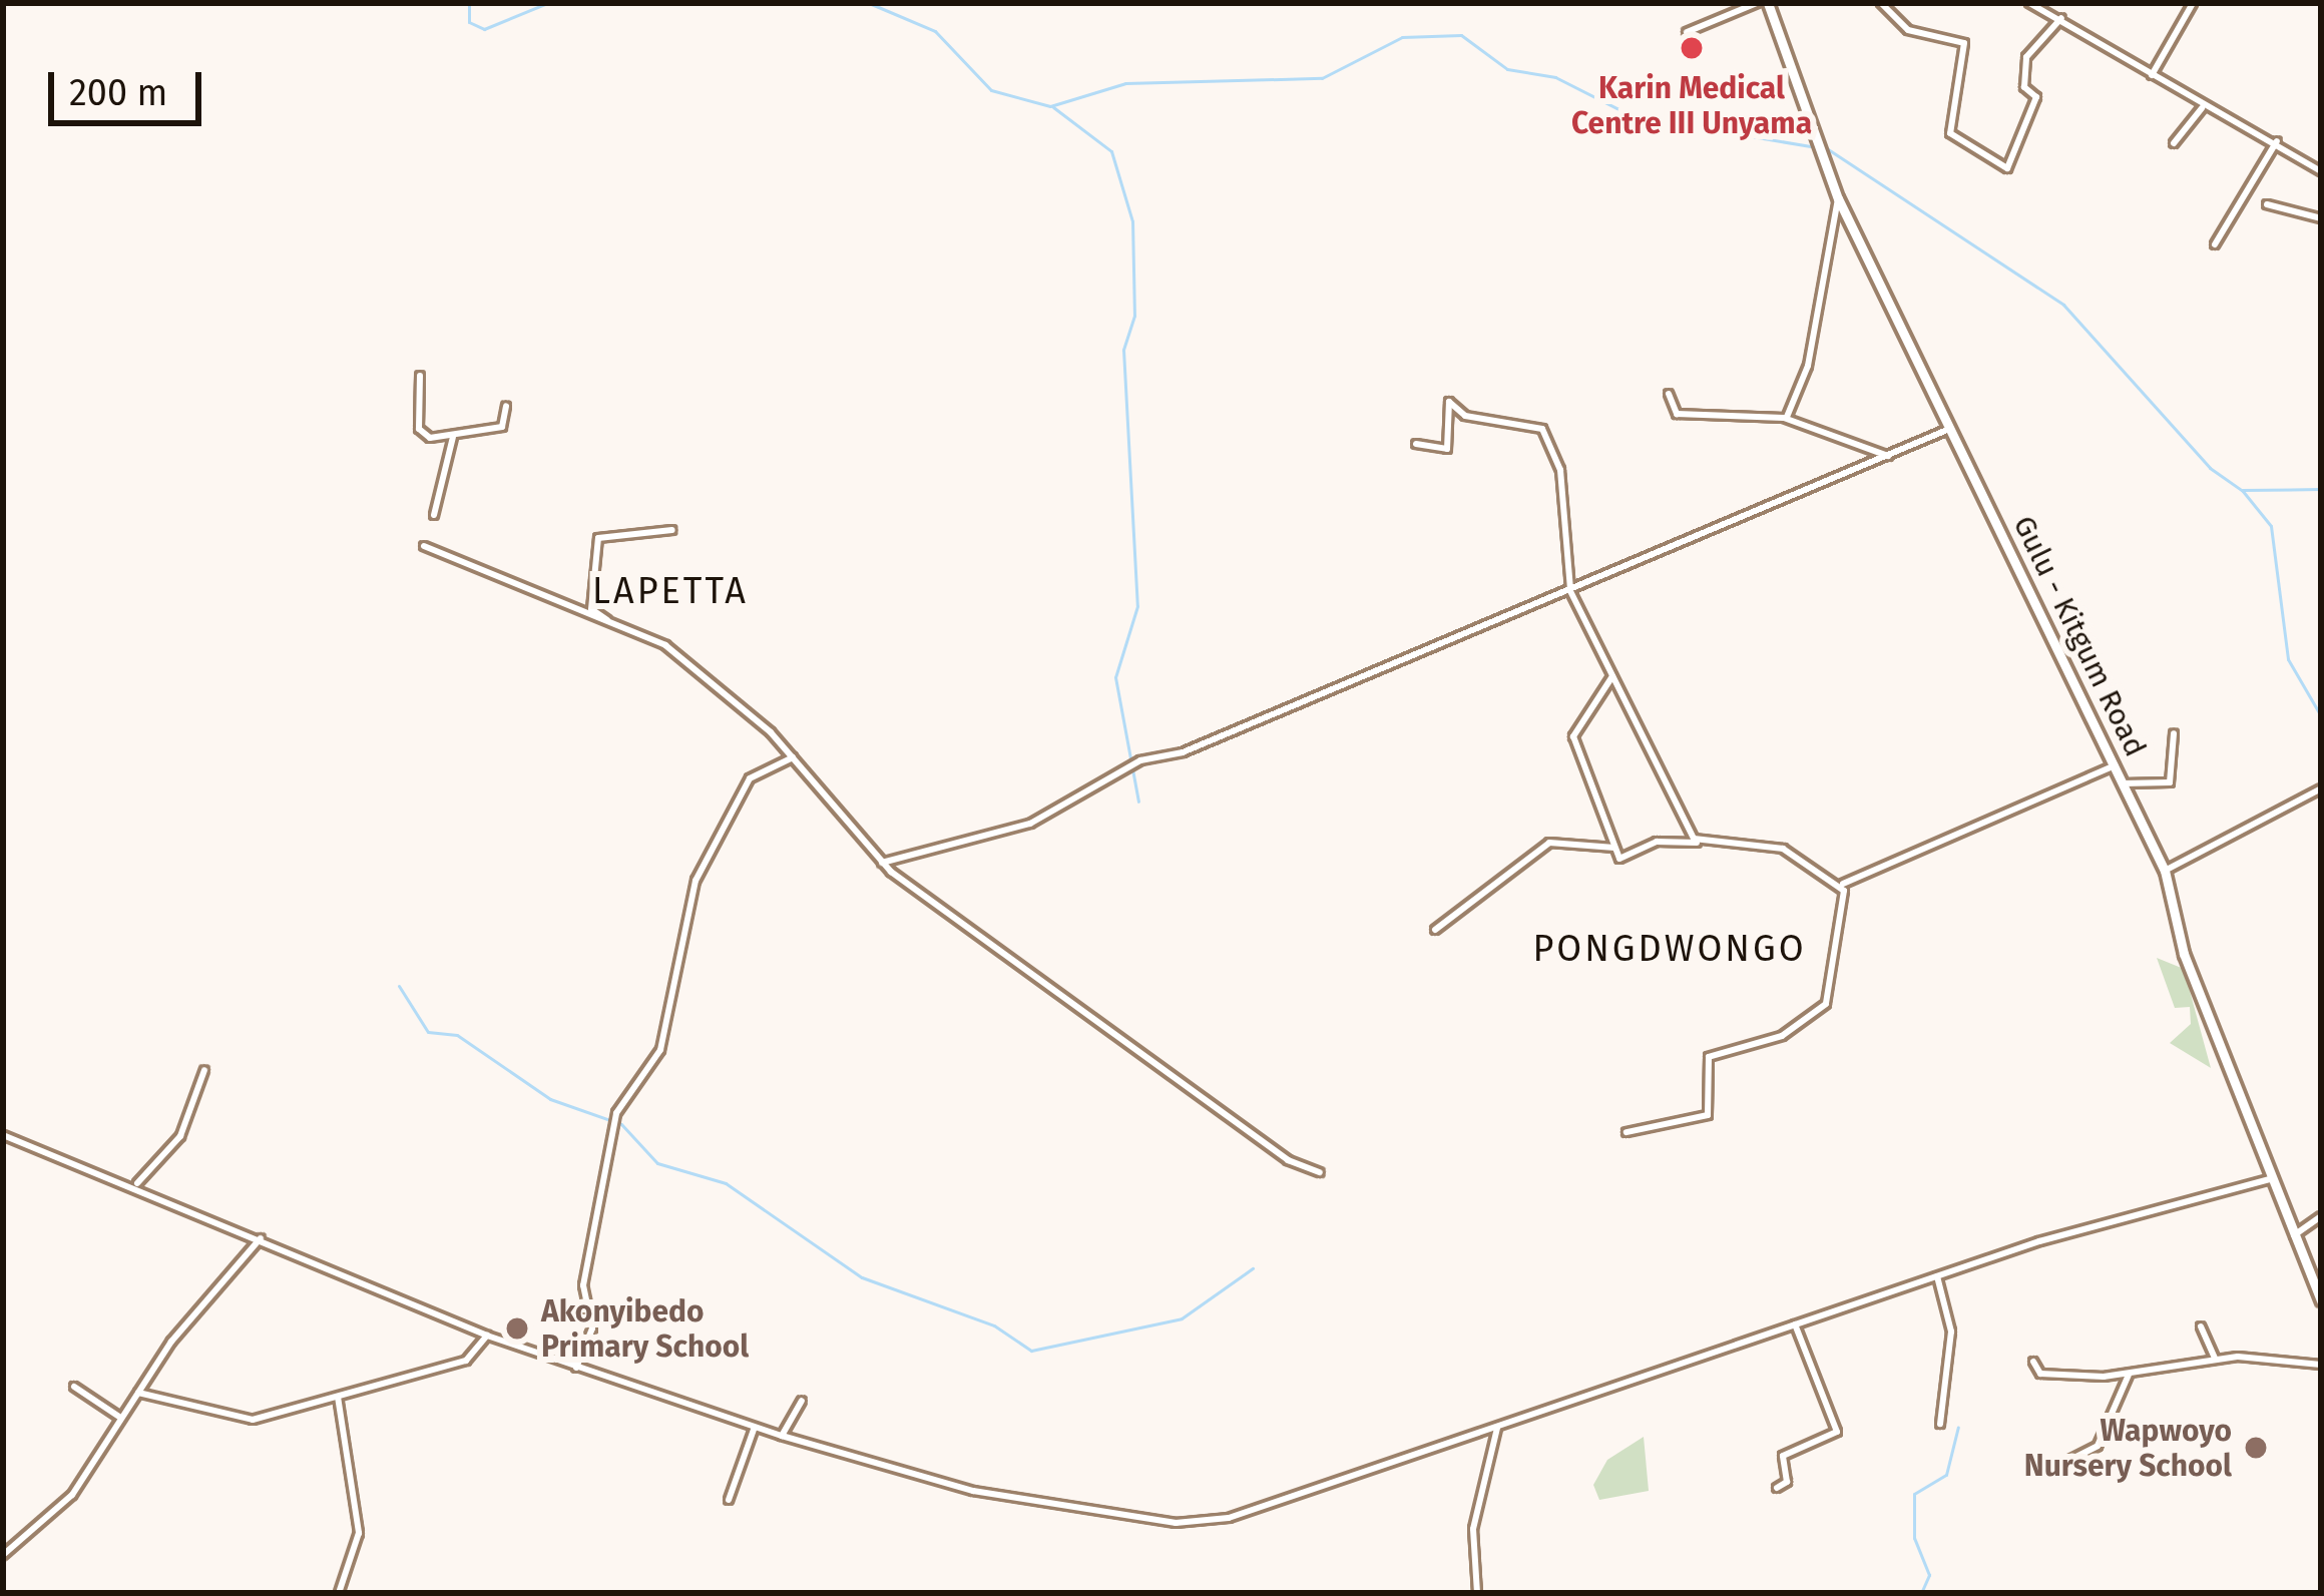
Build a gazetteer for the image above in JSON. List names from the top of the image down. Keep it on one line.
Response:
{"streets":{"main road":["Gulu - Kitgum Road"]},"districts":["LAPETTA","PONGDWONGO"],"places":["Karin Medical Centre III Unyama","Akonyibedo Primary School","Wapwoyo Nursery School"],"scale_bar":"200 m"}
